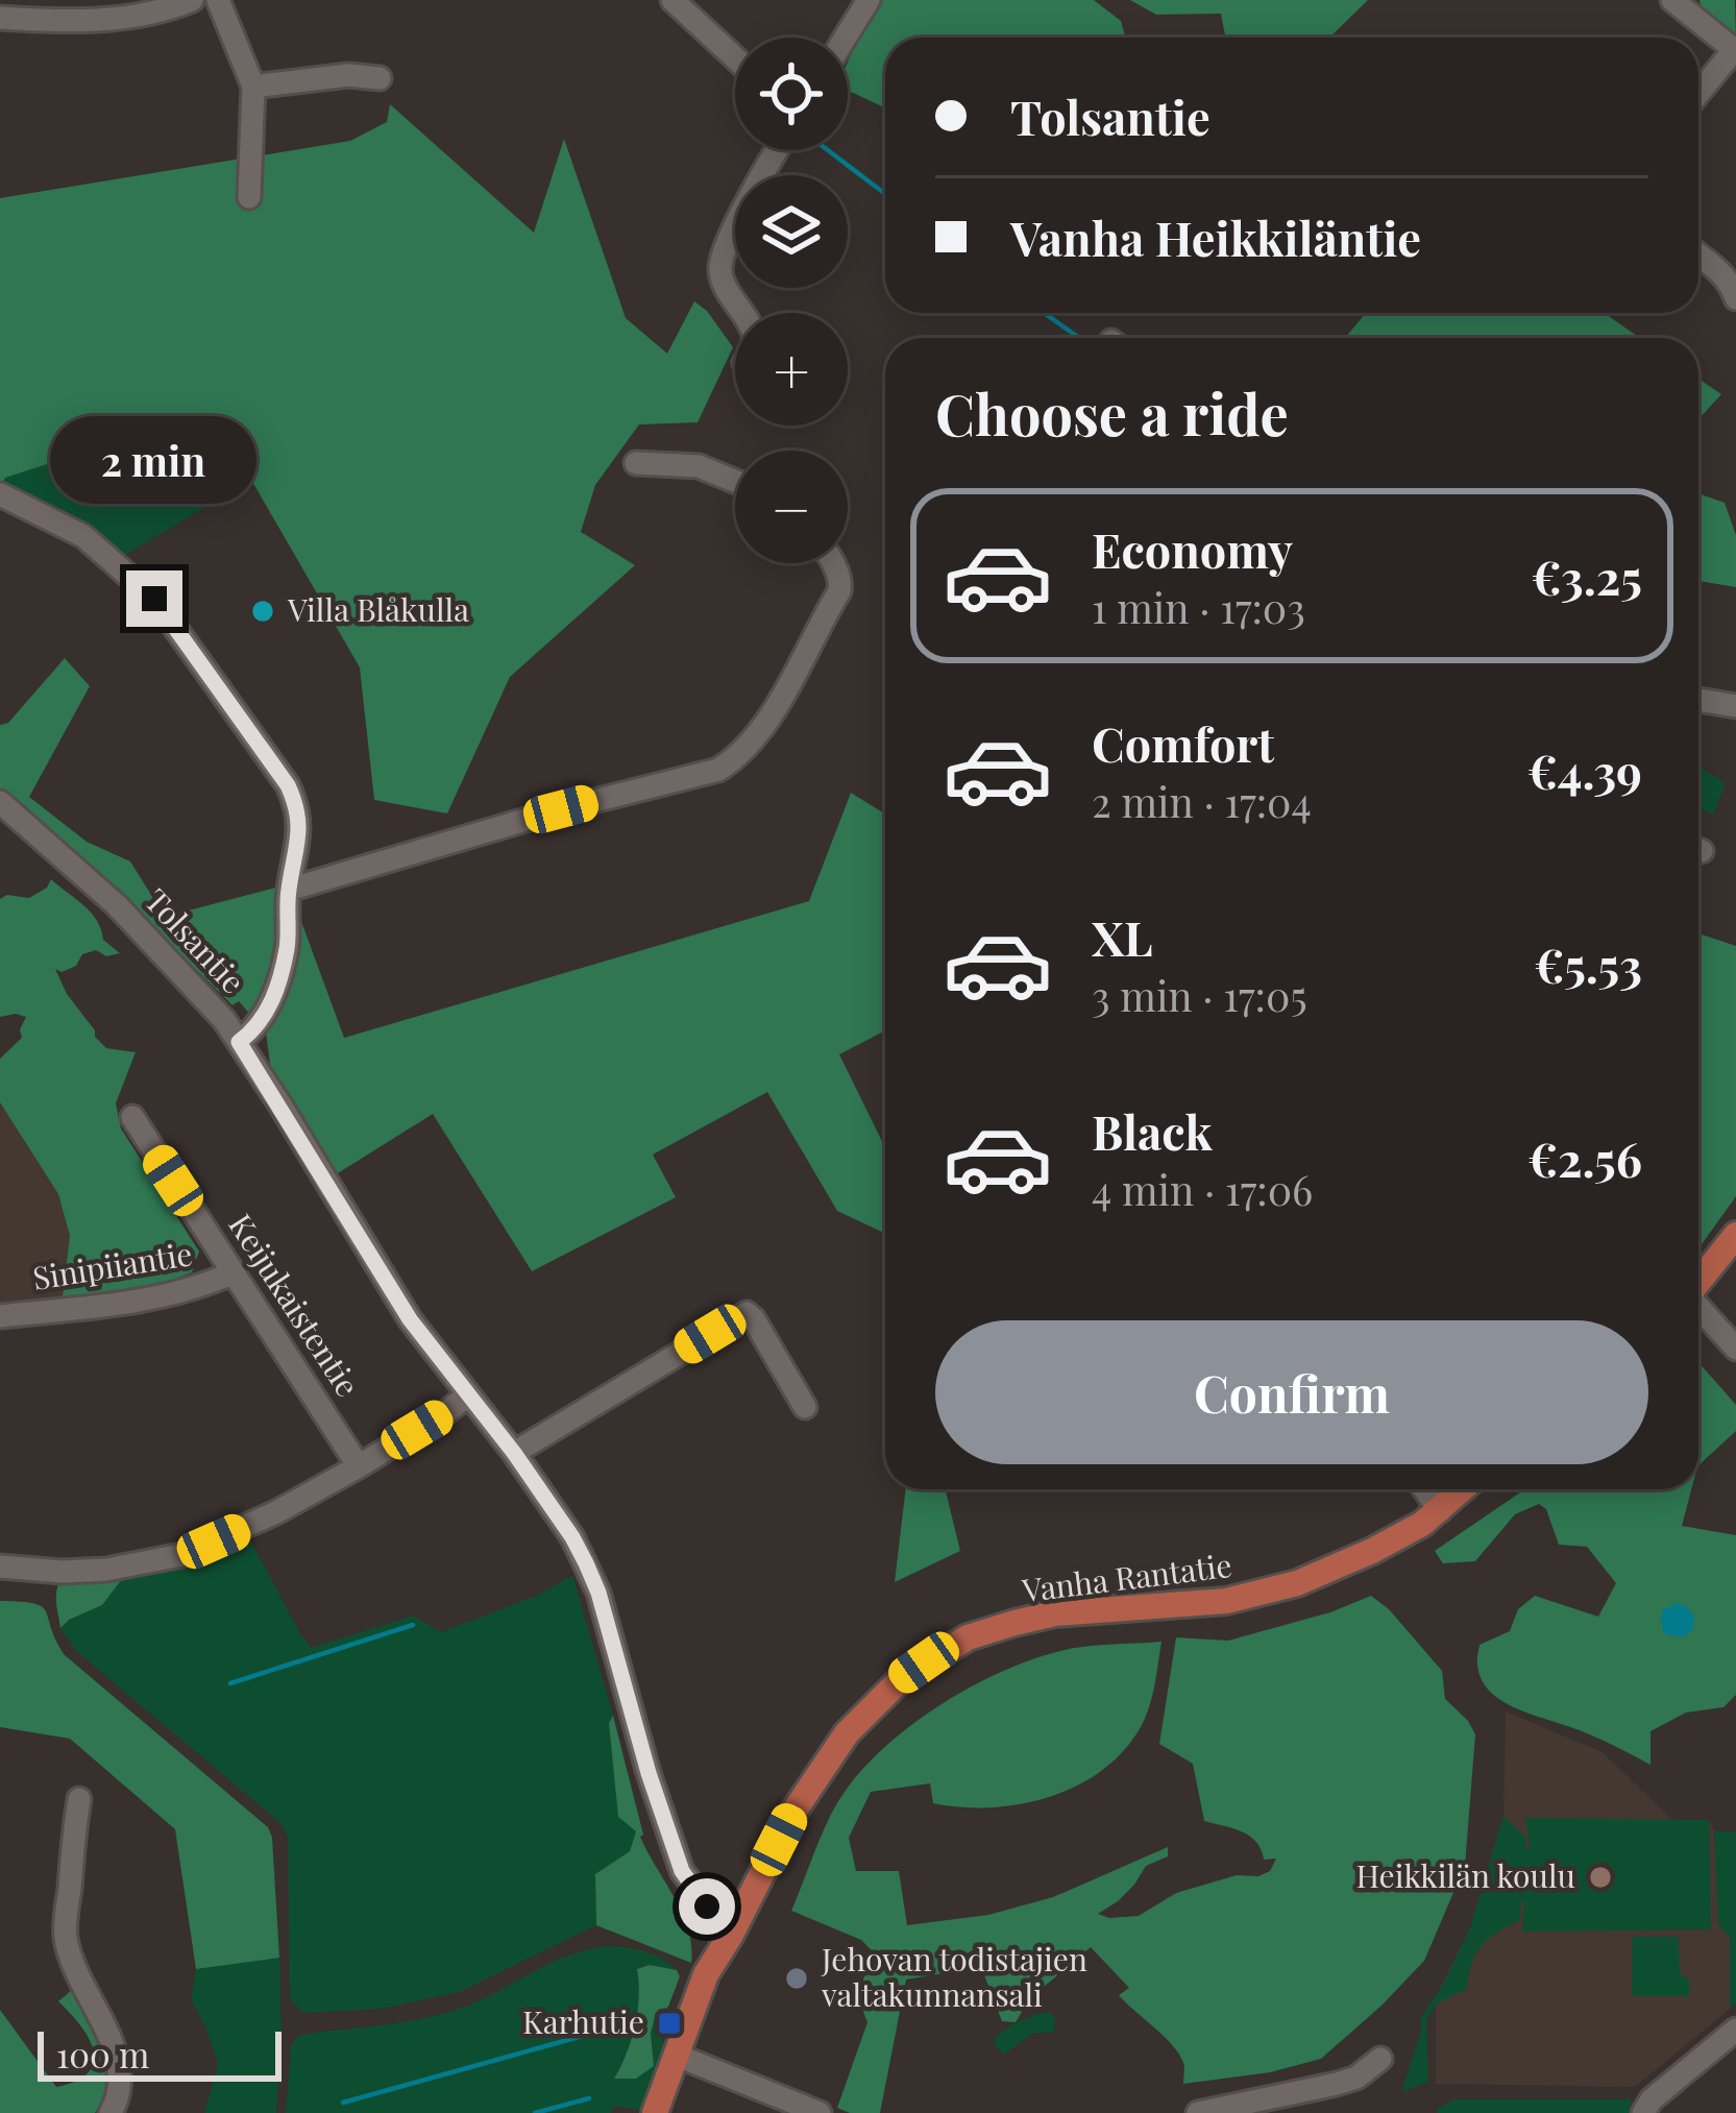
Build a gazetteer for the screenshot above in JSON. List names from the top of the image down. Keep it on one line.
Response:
{"streets":{"main road":["Vanha Rantatie"],"street":["Tolsantie","Sinipiiantie","Keijukaistentie"]},"crossings":[["Tolsantie","Vanha Rantatie"],["Sinipiiantie","Keijukaistentie"]],"places":{"other":["Villa Blåkulla","Heikkilän koulu","Jehovan todistajien valtakunnansali"],"transit":["Karhutie"]},"scale_bar":"100 m","page":{"map_buttons":["+","−"],"banner":["Tolsantie","Vanha Heikkiläntie"],"heading":"Choose a ride","bubble":"2 min","list":[{"name":"Economy","note":"1 min · 17:03","value":"€3.25"},{"name":"Comfort","note":"2 min · 17:04","value":"€4.39"},{"name":"XL","note":"3 min · 17:05","value":"€5.53"},{"name":"Black","note":"4 min · 17:06","value":"€2.56"}],"buttons":"Confirm","scale":"100 m"}}
